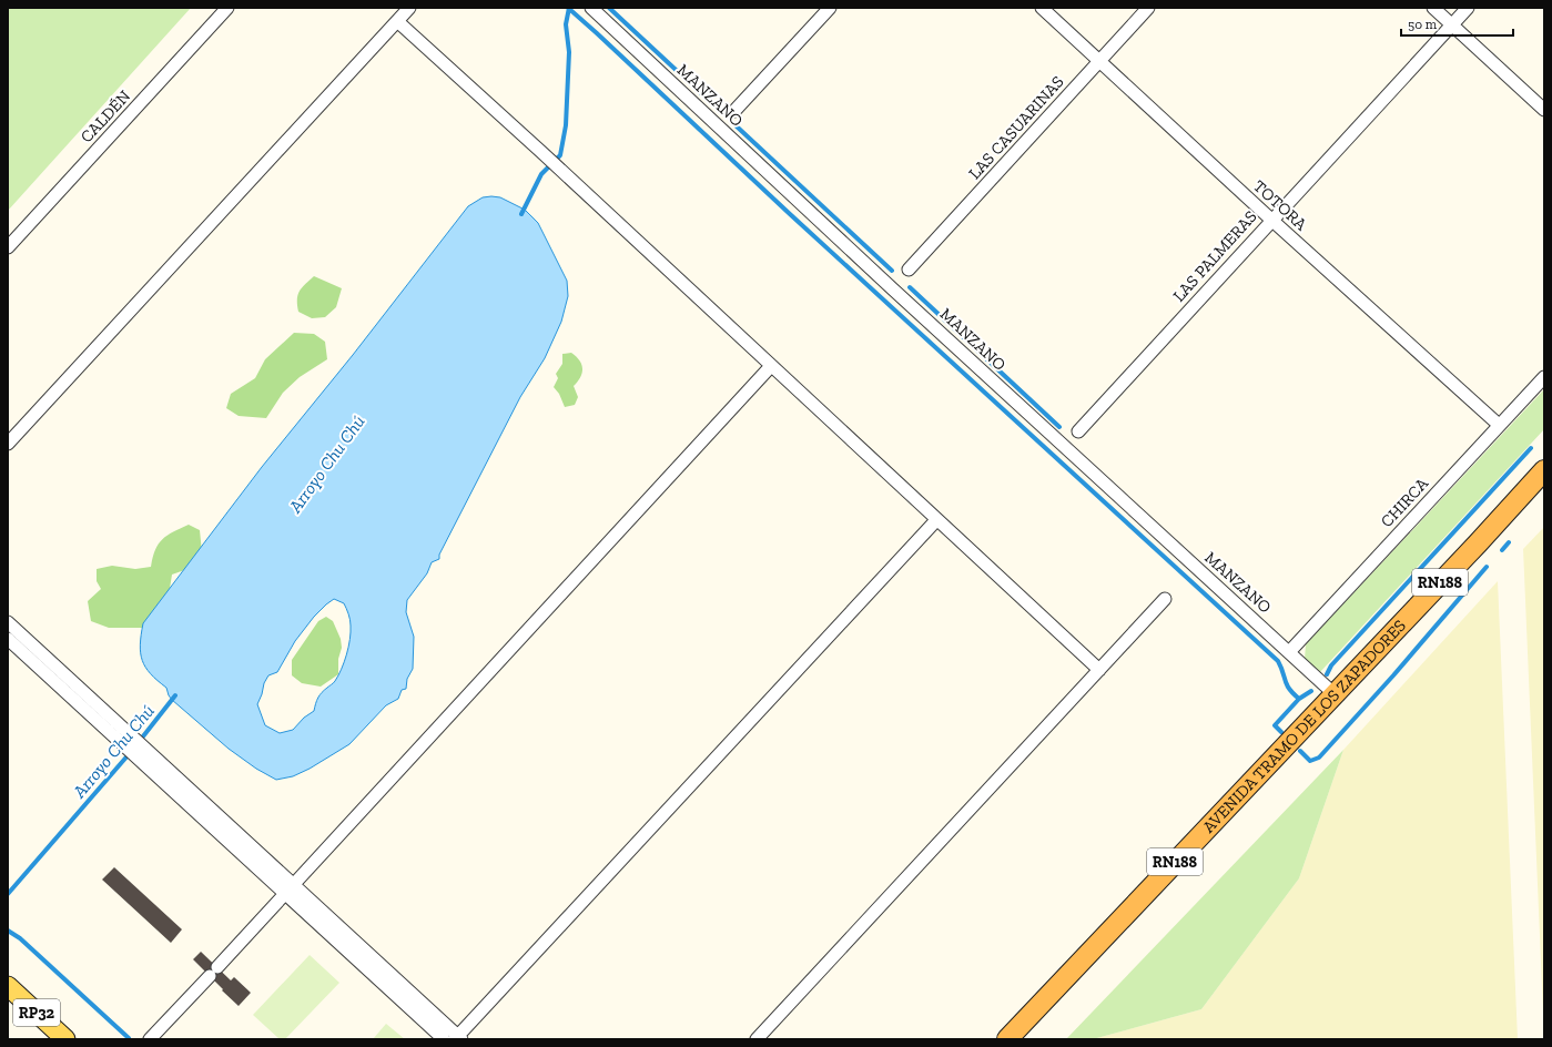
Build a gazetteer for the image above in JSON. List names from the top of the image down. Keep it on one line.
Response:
{"streets":{"highway":["RN188","AVENIDA TRAMO DE LOS ZAPADORES"],"main road":["RP32"],"street":["MANZANO","CALDÉN","LAS CASUARINAS","TOTORA","LAS PALMERAS","CHIRCA"]},"crossings":[["MANZANO","CHIRCA"],["MANZANO","AVENIDA TRAMO DE LOS ZAPADORES"],["LAS CASUARINAS","TOTORA"],["TOTORA","LAS PALMERAS"],["TOTORA","CHIRCA"]],"water":["Arroyo Chu Chú"],"scale_bar":"50 m"}
